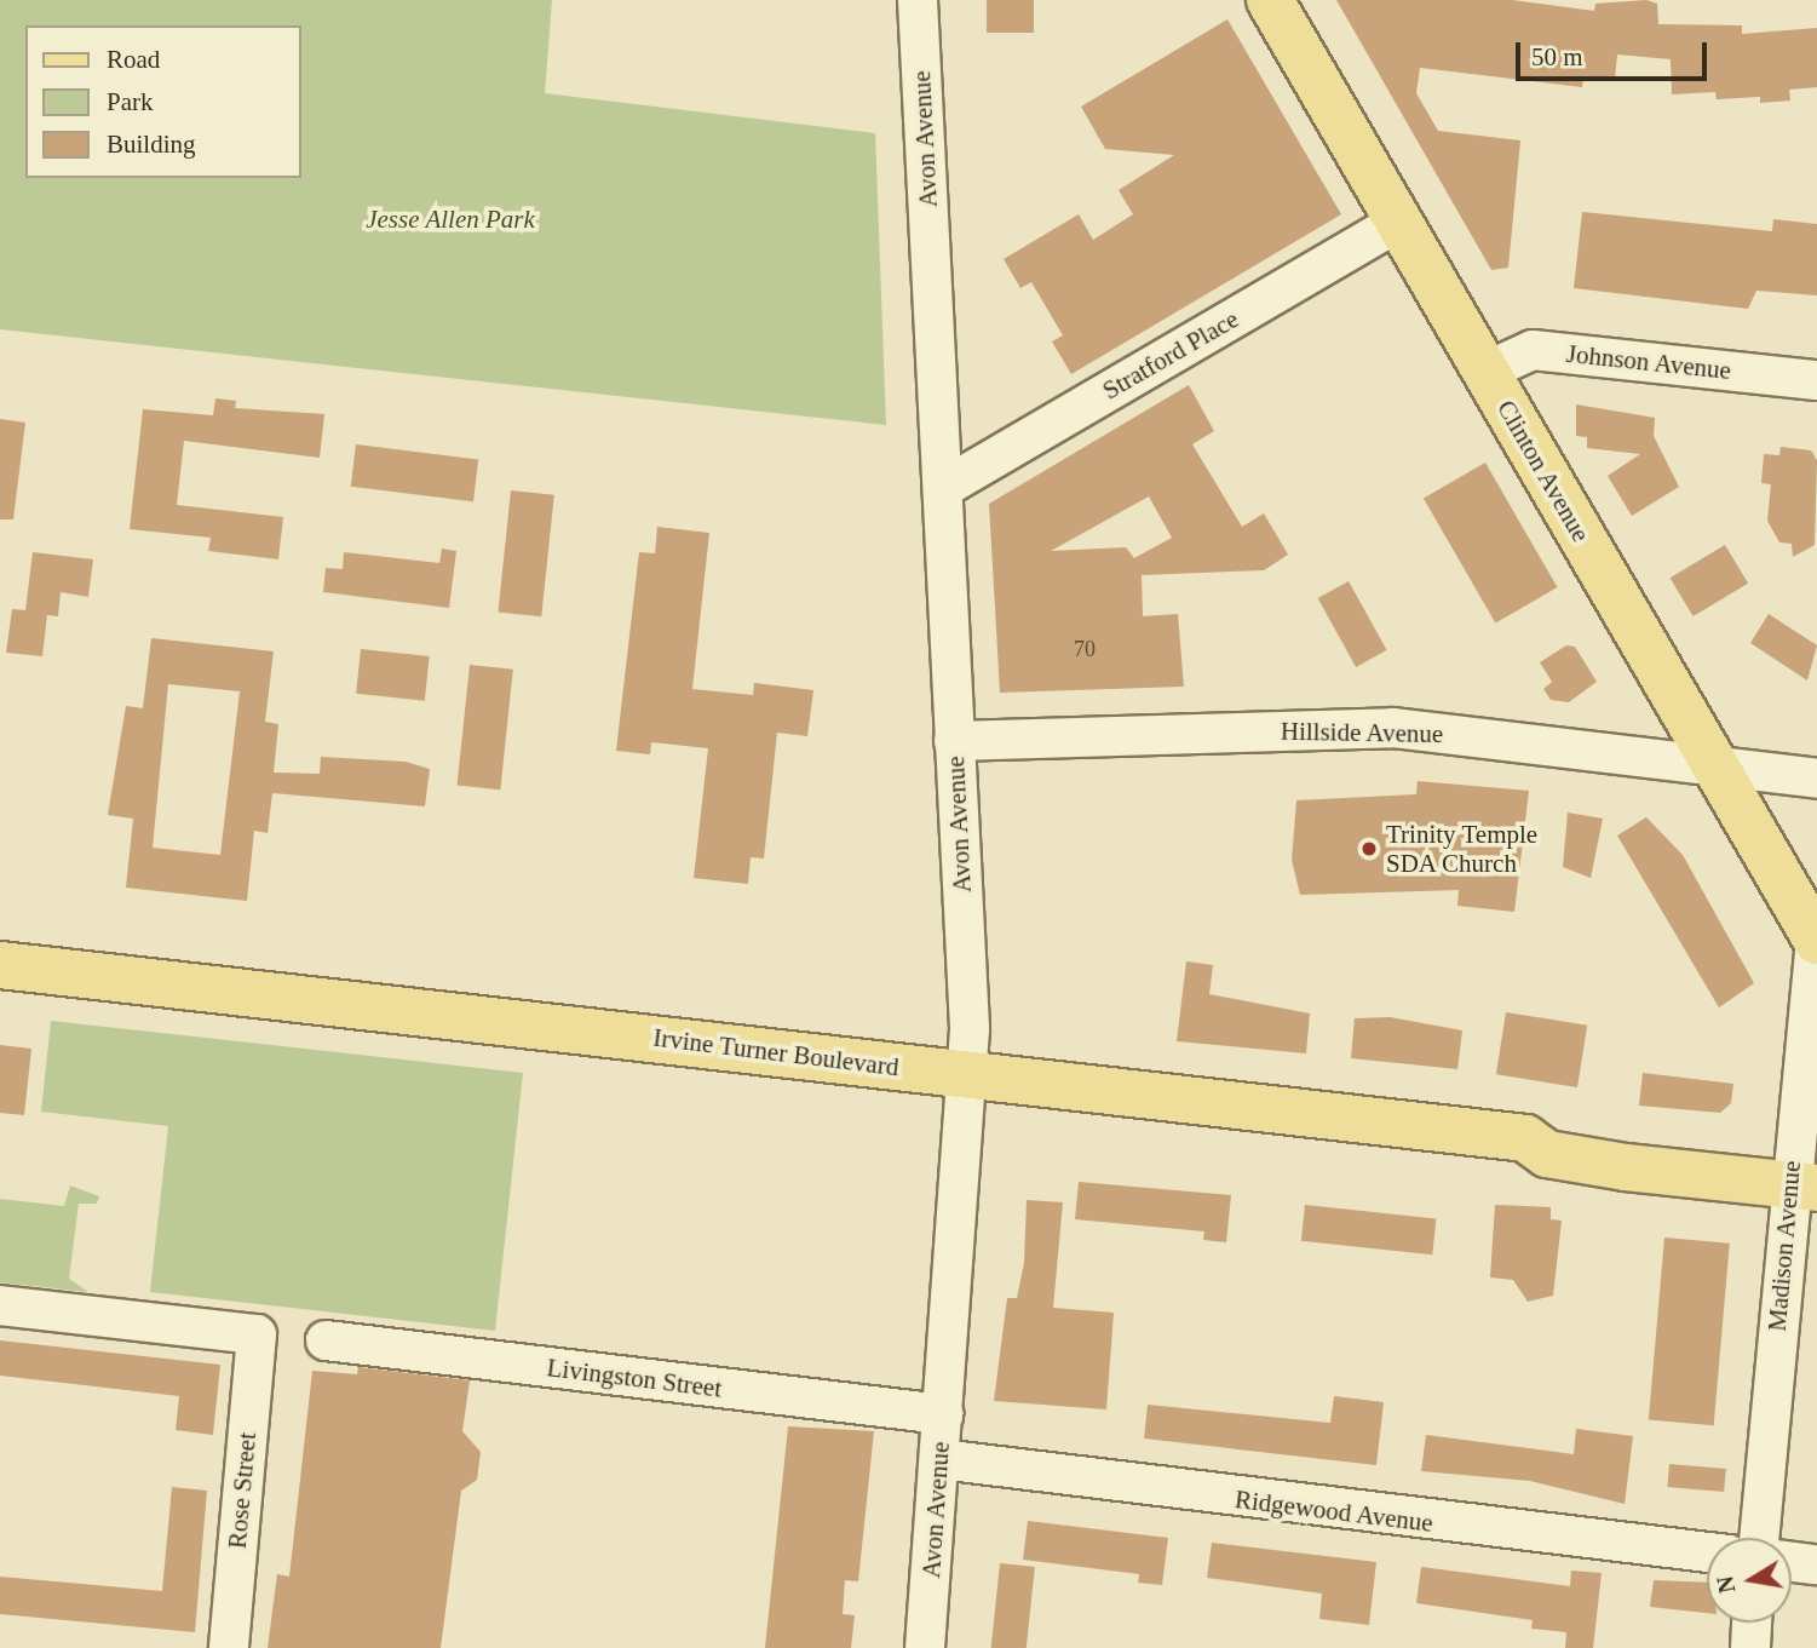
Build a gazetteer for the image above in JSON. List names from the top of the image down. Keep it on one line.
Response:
{"streets":{"main road":["Clinton Avenue","Irvine Turner Boulevard"],"street":["Avon Avenue","Stratford Place","Johnson Avenue","Hillside Avenue","Madison Avenue","Livingston Street","Rose Street","Ridgewood Avenue"]},"crossings":[["Avon Avenue","Stratford Place"],["Avon Avenue","Hillside Avenue"],["Avon Avenue","Irvine Turner Boulevard"],["Avon Avenue","Livingston Street"],["Avon Avenue","Ridgewood Avenue"],["Stratford Place","Clinton Avenue"],["Johnson Avenue","Clinton Avenue"],["Clinton Avenue","Hillside Avenue"],["Clinton Avenue","Madison Avenue"],["Irvine Turner Boulevard","Madison Avenue"]],"parks":["Jesse Allen Park"],"places":["Trinity Temple SDA Church"],"house_numbers":["70"],"legend":["Road","Park","Building"],"scale_bar":"50 m","north":"left"}
